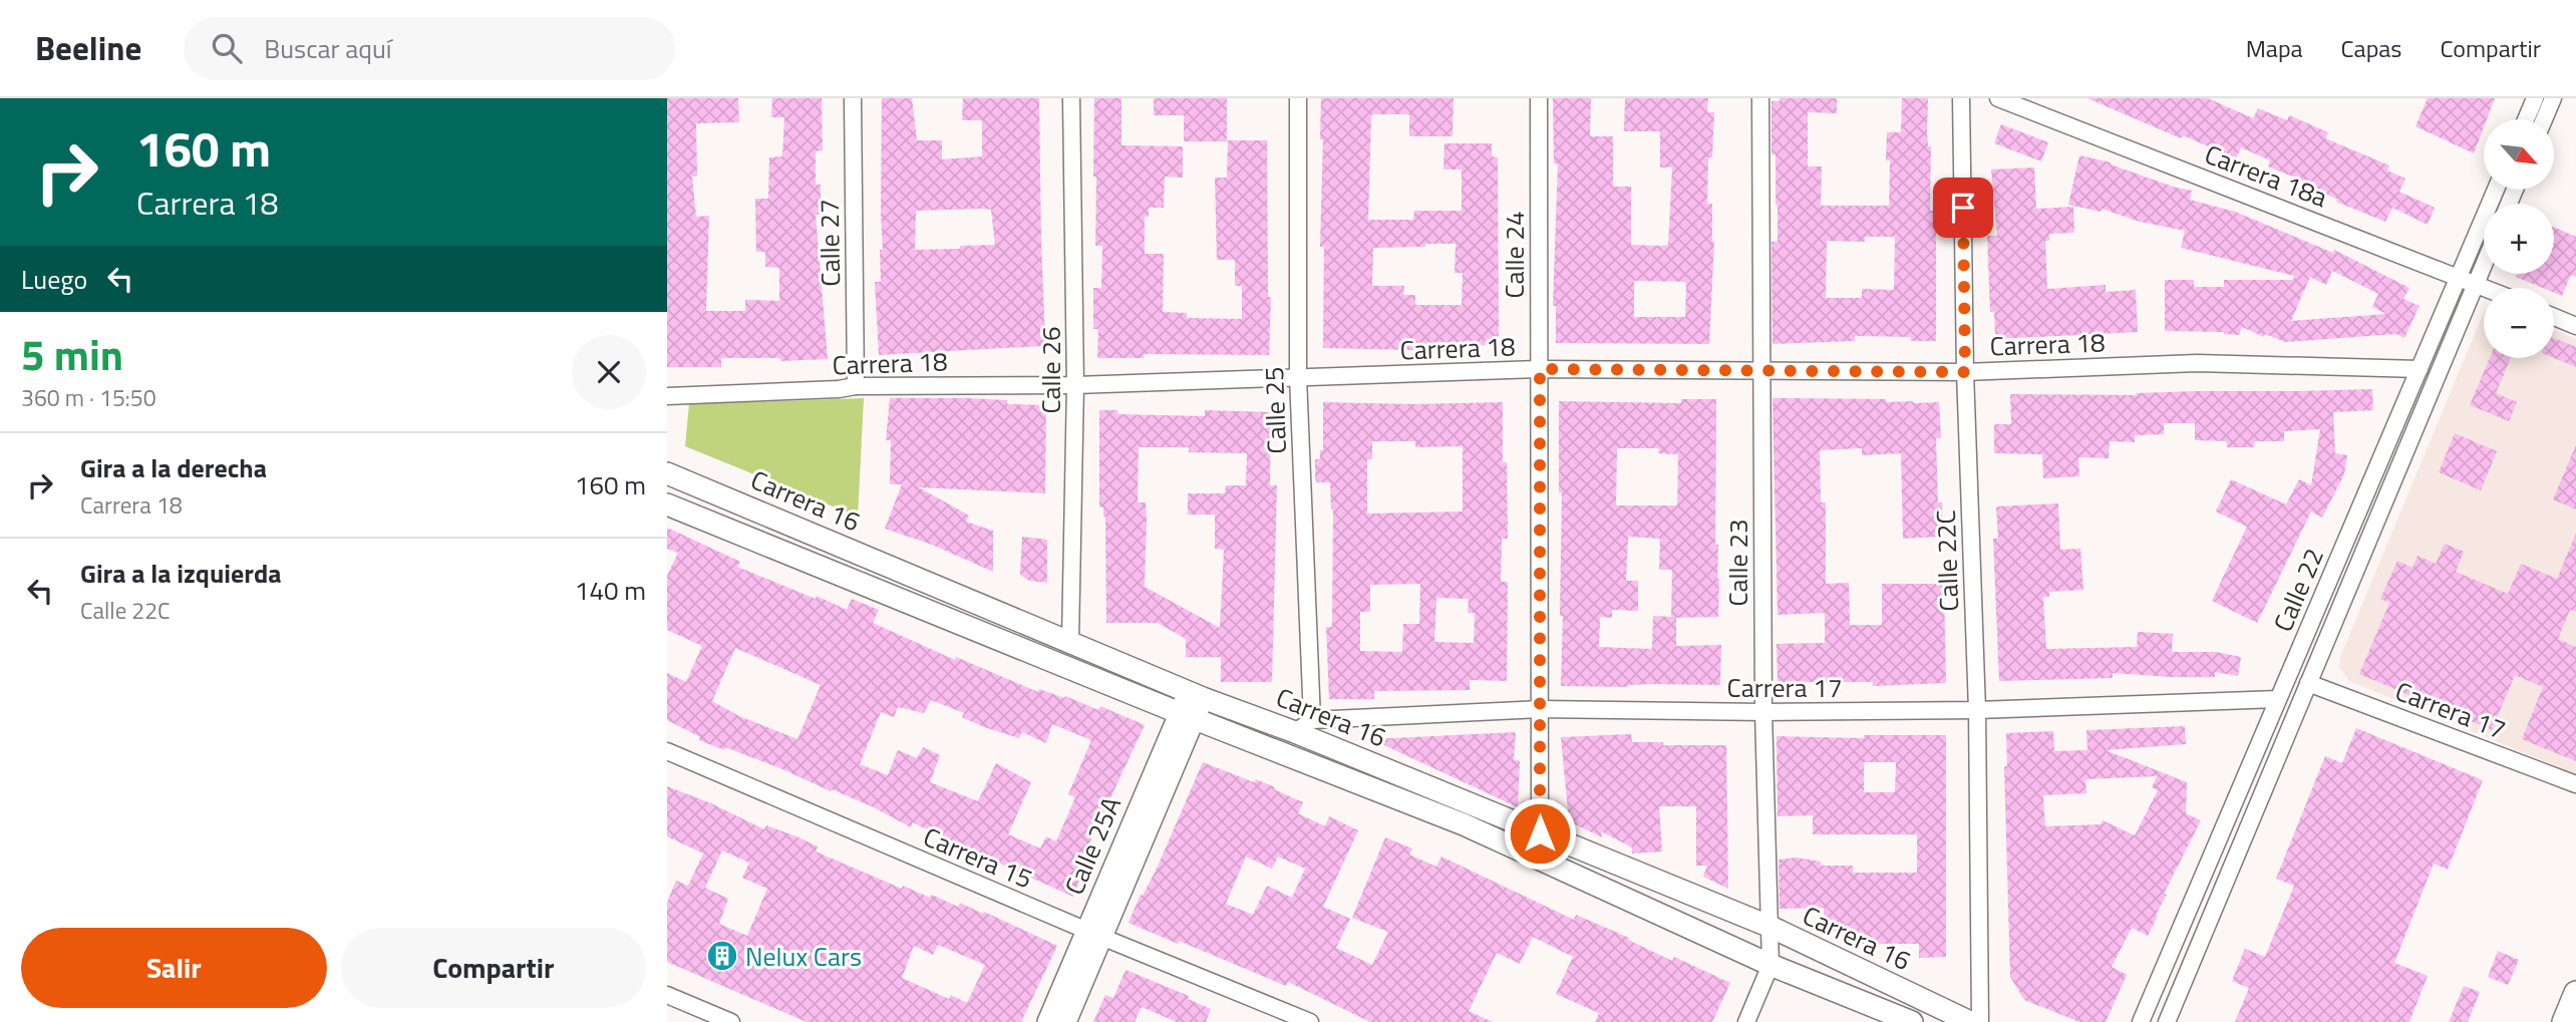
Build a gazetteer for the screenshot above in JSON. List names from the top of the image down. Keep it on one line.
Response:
{"streets":{"street":["Carrera 18a","Calle 27","Calle 24","Carrera 18","Calle 26","Calle 25","Carrera 16","Calle 22C","Calle 23","Calle 22","Carrera 17","Calle 25A","Carrera 15"]},"crossings":[["Carrera 18a","Calle 22"],["Calle 27","Carrera 18"],["Calle 24","Carrera 18"],["Calle 24","Carrera 16"],["Calle 24","Carrera 17"],["Carrera 18","Calle 26"],["Carrera 18","Calle 25"],["Carrera 18","Calle 22C"],["Carrera 18","Calle 23"],["Carrera 18","Calle 22"],["Calle 26","Carrera 16"],["Calle 25","Carrera 16"],["Calle 25","Carrera 17"],["Carrera 16","Calle 23"],["Carrera 16","Carrera 17"],["Carrera 16","Calle 25A"],["Calle 22C","Carrera 17"],["Calle 23","Carrera 17"],["Calle 22","Carrera 17"],["Calle 25A","Carrera 15"]],"places":{"building":["Nelux Cars"]},"north":"bottom right","page":{"header":"Beeline","search":"Buscar aquí","nav":["Mapa","Capas","Compartir"],"turn":["160 m","Carrera 18"],"map_buttons":["+","−"],"then":"Luego","heading":["5 min","360 m · 15:50"],"list":[{"name":"Gira a la derecha","note":"Carrera 18","value":"160 m"},{"name":"Gira a la izquierda","note":"Calle 22C","value":"140 m"}],"buttons":["Salir","Compartir"]}}
